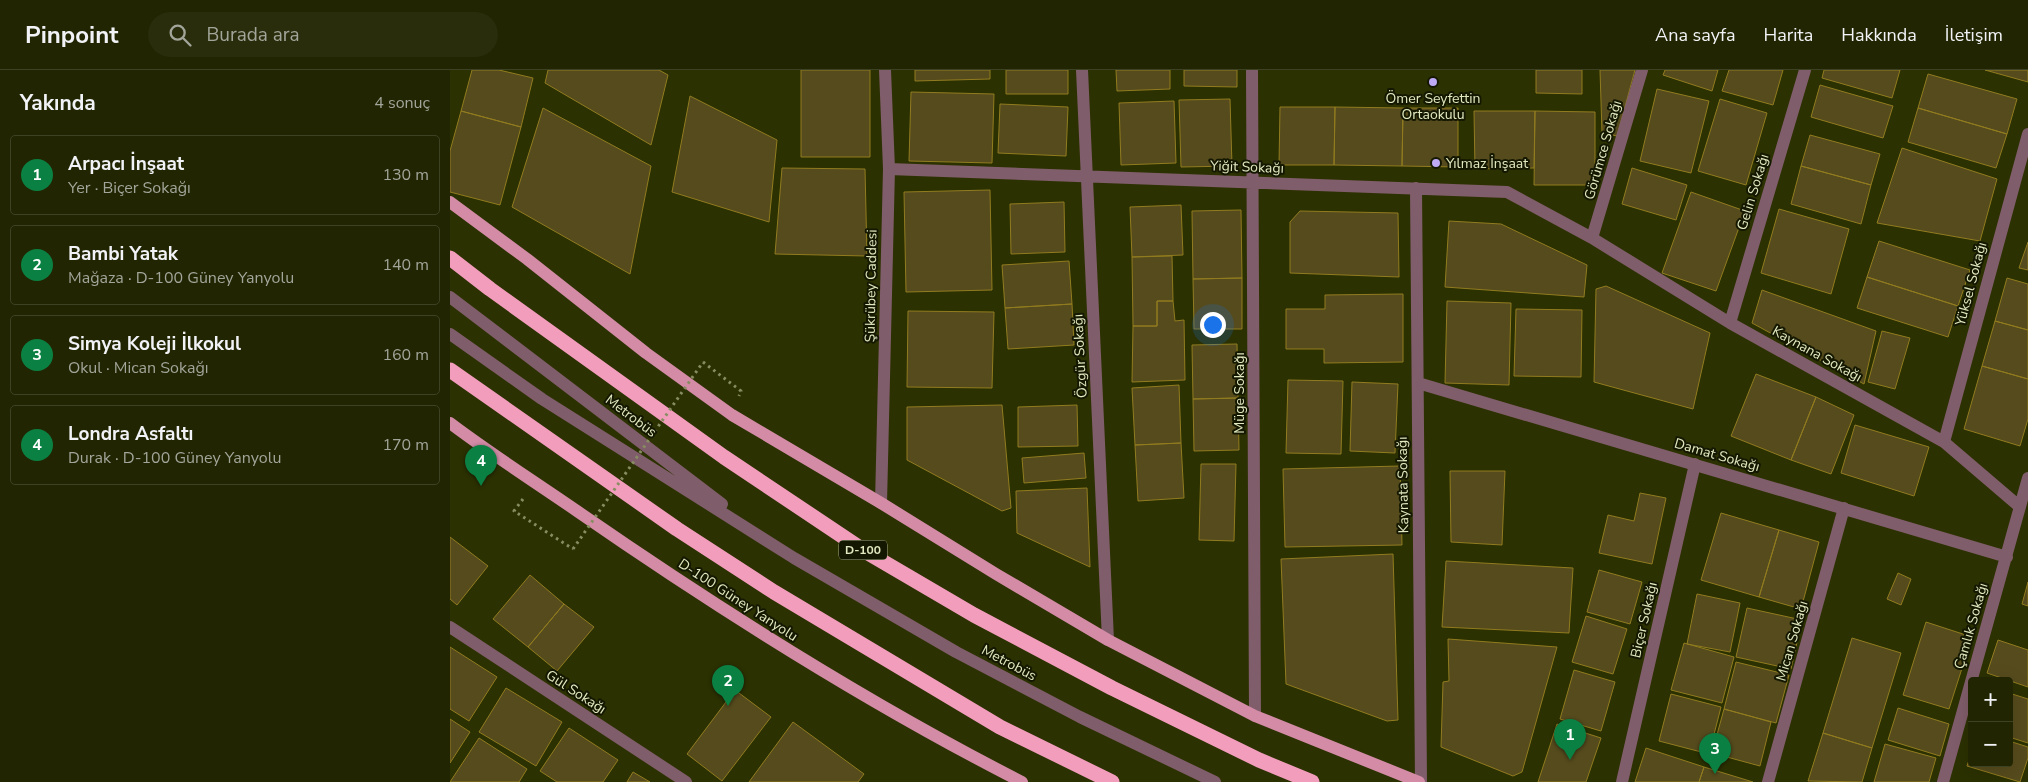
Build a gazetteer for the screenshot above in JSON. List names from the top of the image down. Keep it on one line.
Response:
{"streets":{"highway":["D-100"],"main road":["D-100 Güney Yanyolu"],"street":["Görümce Sokağı","Yiğit Sokağı","Gelin Sokağı","Yüksel Sokağı","Şükrübey Caddesi","Kaynana Sokağı","Özgür Sokağı","Müge Sokağı","Metrobüs","Damat Sokağı","Kaynata Sokağı","Biçer Sokağı","Çamlık Sokağı","Mican Sokağı","Gül Sokağı"]},"crossings":[["Görümce Sokağı","Yiğit Sokağı"],["Görümce Sokağı","Kaynana Sokağı"],["Yiğit Sokağı","Şükrübey Caddesi"],["Yiğit Sokağı","Kaynana Sokağı"],["Yiğit Sokağı","Özgür Sokağı"],["Yiğit Sokağı","Müge Sokağı"],["Yiğit Sokağı","Kaynata Sokağı"],["Gelin Sokağı","Kaynana Sokağı"],["Yüksel Sokağı","Kaynana Sokağı"],["Kaynana Sokağı","Çamlık Sokağı"],["Damat Sokağı","Kaynata Sokağı"],["Damat Sokağı","Biçer Sokağı"],["Damat Sokağı","Çamlık Sokağı"],["Damat Sokağı","Mican Sokağı"]],"places":["Ömer Seyfettin Ortaokulu","Yılmaz İnşaat"],"page":{"header":"Pinpoint","search":"Burada ara","nav":["Ana sayfa","Harita","Hakkında","İletişim"],"heading":["Yakında","4 sonuç"],"list":[{"mark":"1","name":"Arpacı İnşaat","note":"Yer · Biçer Sokağı","value":"130 m"},{"mark":"2","name":"Bambi Yatak","note":"Mağaza · D-100 Güney Yanyolu","value":"140 m"},{"mark":"3","name":"Simya Koleji İlkokul","note":"Okul · Mican Sokağı","value":"160 m"},{"mark":"4","name":"Londra Asfaltı","note":"Durak · D-100 Güney Yanyolu","value":"170 m"}],"pins":["4","2","1","3"],"map_buttons":["+","−"]}}
